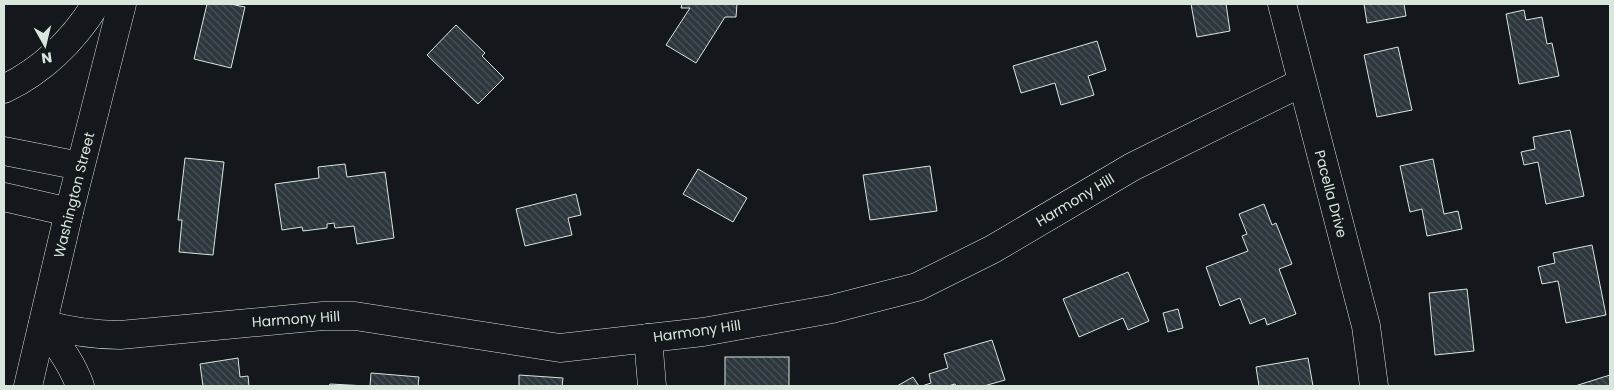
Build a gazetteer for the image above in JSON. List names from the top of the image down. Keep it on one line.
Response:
{"streets":{"street":["Pacella Drive","Washington Street","Harmony Hill"]},"crossings":[["Pacella Drive","Harmony Hill"],["Washington Street","Harmony Hill"]],"north":"bottom"}
